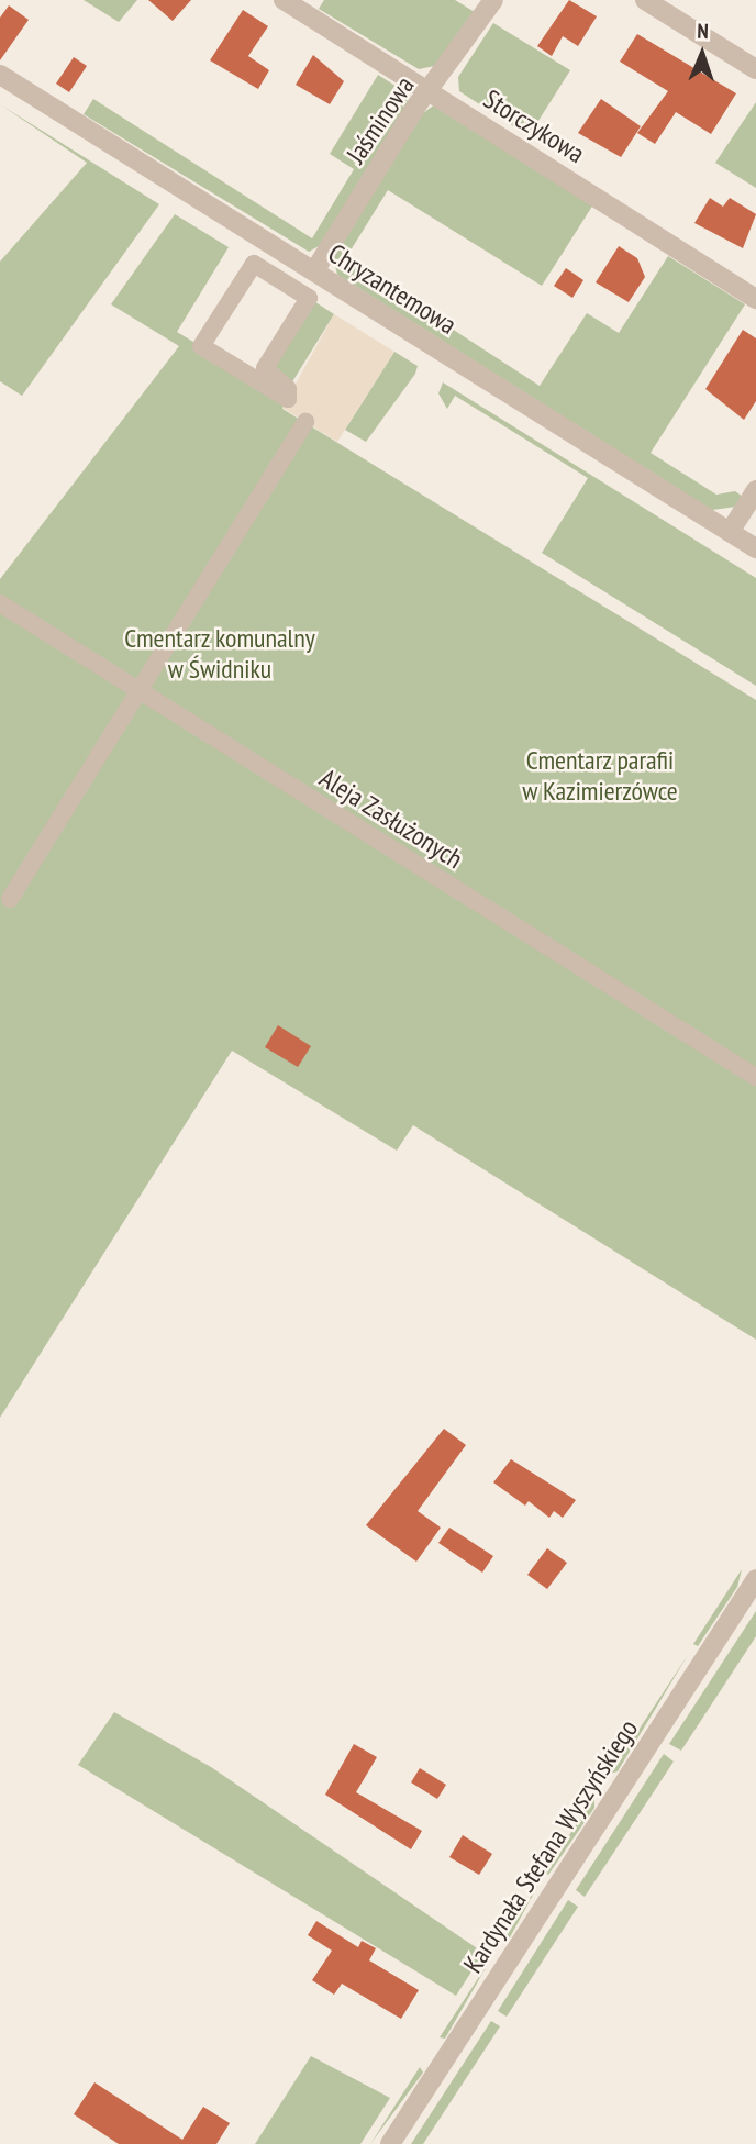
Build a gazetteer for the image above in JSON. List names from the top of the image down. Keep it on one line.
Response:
{"streets":{"street":["Jaśminowa","Storczykowa","Chryzantemowa","Aleja Zasłużonych","Kardynała Stefana Wyszyńskiego"]},"crossings":[["Jaśminowa","Storczykowa"],["Jaśminowa","Chryzantemowa"]],"parks":["Cmentarz komunalny w Świdniku","Cmentarz parafii w Kazimierzówce"],"north":"top"}
